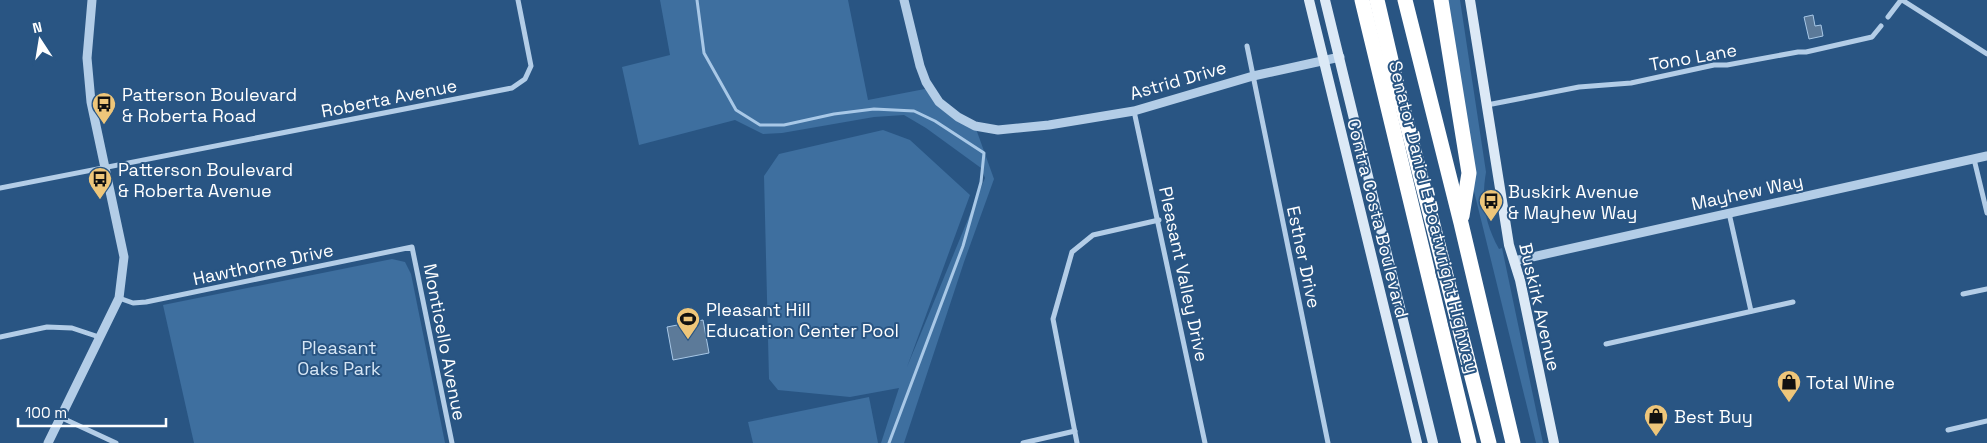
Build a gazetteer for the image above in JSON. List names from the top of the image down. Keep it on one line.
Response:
{"streets":{"highway":["Senator Daniel E Boatwright Highway"],"main road":["Contra Costa Boulevard","Buskirk Avenue"],"street":["Tono Lane","Astrid Drive","Roberta Avenue","Mayhew Way","Esther Drive","Hawthorne Drive","Pleasant Valley Drive","Monticello Avenue"]},"crossings":[["Tono Lane","Buskirk Avenue"],["Astrid Drive","Contra Costa Boulevard"],["Astrid Drive","Esther Drive"],["Astrid Drive","Pleasant Valley Drive"],["Mayhew Way","Buskirk Avenue"],["Hawthorne Drive","Monticello Avenue"]],"parks":["Pleasant Oaks Park"],"places":{"bus stop":["Patterson Boulevard & Roberta Road","Patterson Boulevard & Roberta Avenue","Buskirk Avenue & Mayhew Way"],"sports":["Pleasant Hill Education Center Pool"],"shop":["Total Wine","Best Buy"]},"scale_bar":"100 m","north":"top"}
